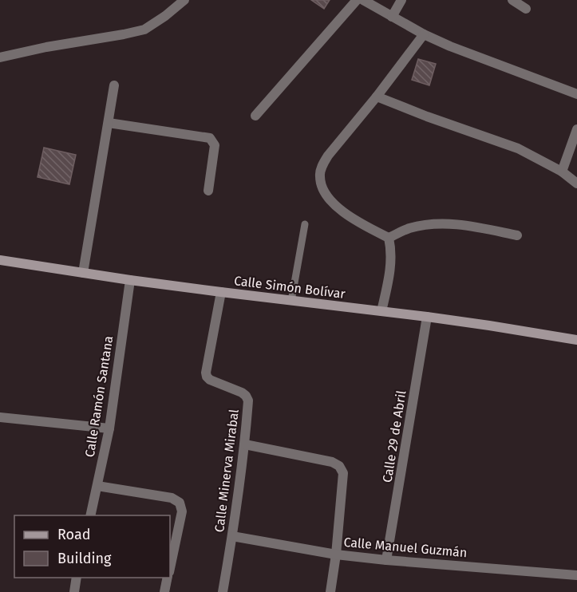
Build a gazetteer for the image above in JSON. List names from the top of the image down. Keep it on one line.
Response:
{"streets":{"street":["Calle Simón Bolívar","Calle Ramón Santana","Calle 29 de Abril","Calle Minerva Mirabal","Calle Manuel Guzmán"]},"crossings":[["Calle Simón Bolívar","Calle Ramón Santana"],["Calle Simón Bolívar","Calle 29 de Abril"],["Calle Simón Bolívar","Calle Minerva Mirabal"],["Calle 29 de Abril","Calle Manuel Guzmán"],["Calle Minerva Mirabal","Calle Manuel Guzmán"]],"legend":["Road","Building"]}
